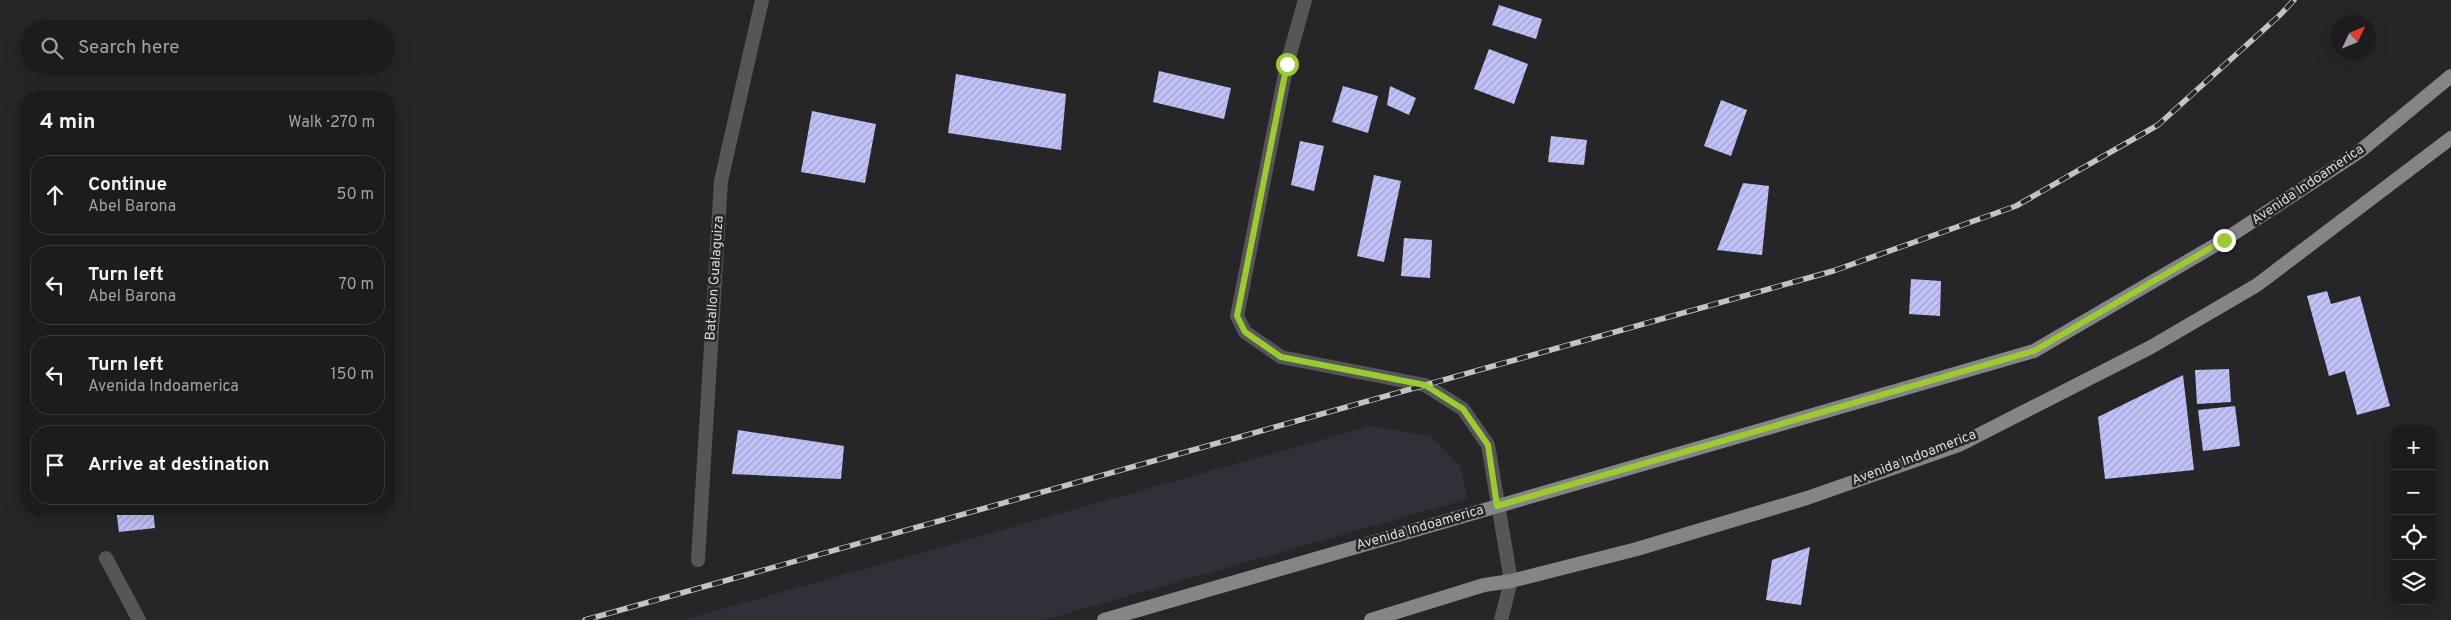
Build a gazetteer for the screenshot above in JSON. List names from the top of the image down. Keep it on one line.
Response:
{"streets":{"main road":["Avenida Indoamerica"],"street":["Batallon Gualaguiza"]},"north":"top right","page":{"search":"Search here","heading":["4 min","Walk · 270 m"],"list":[["Continue","Abel Barona","50 m"],["Turn left","Abel Barona","70 m"],["Turn left","Avenida Indoamerica","150 m"],"Arrive at destination"],"map_buttons":["+","−"]}}
